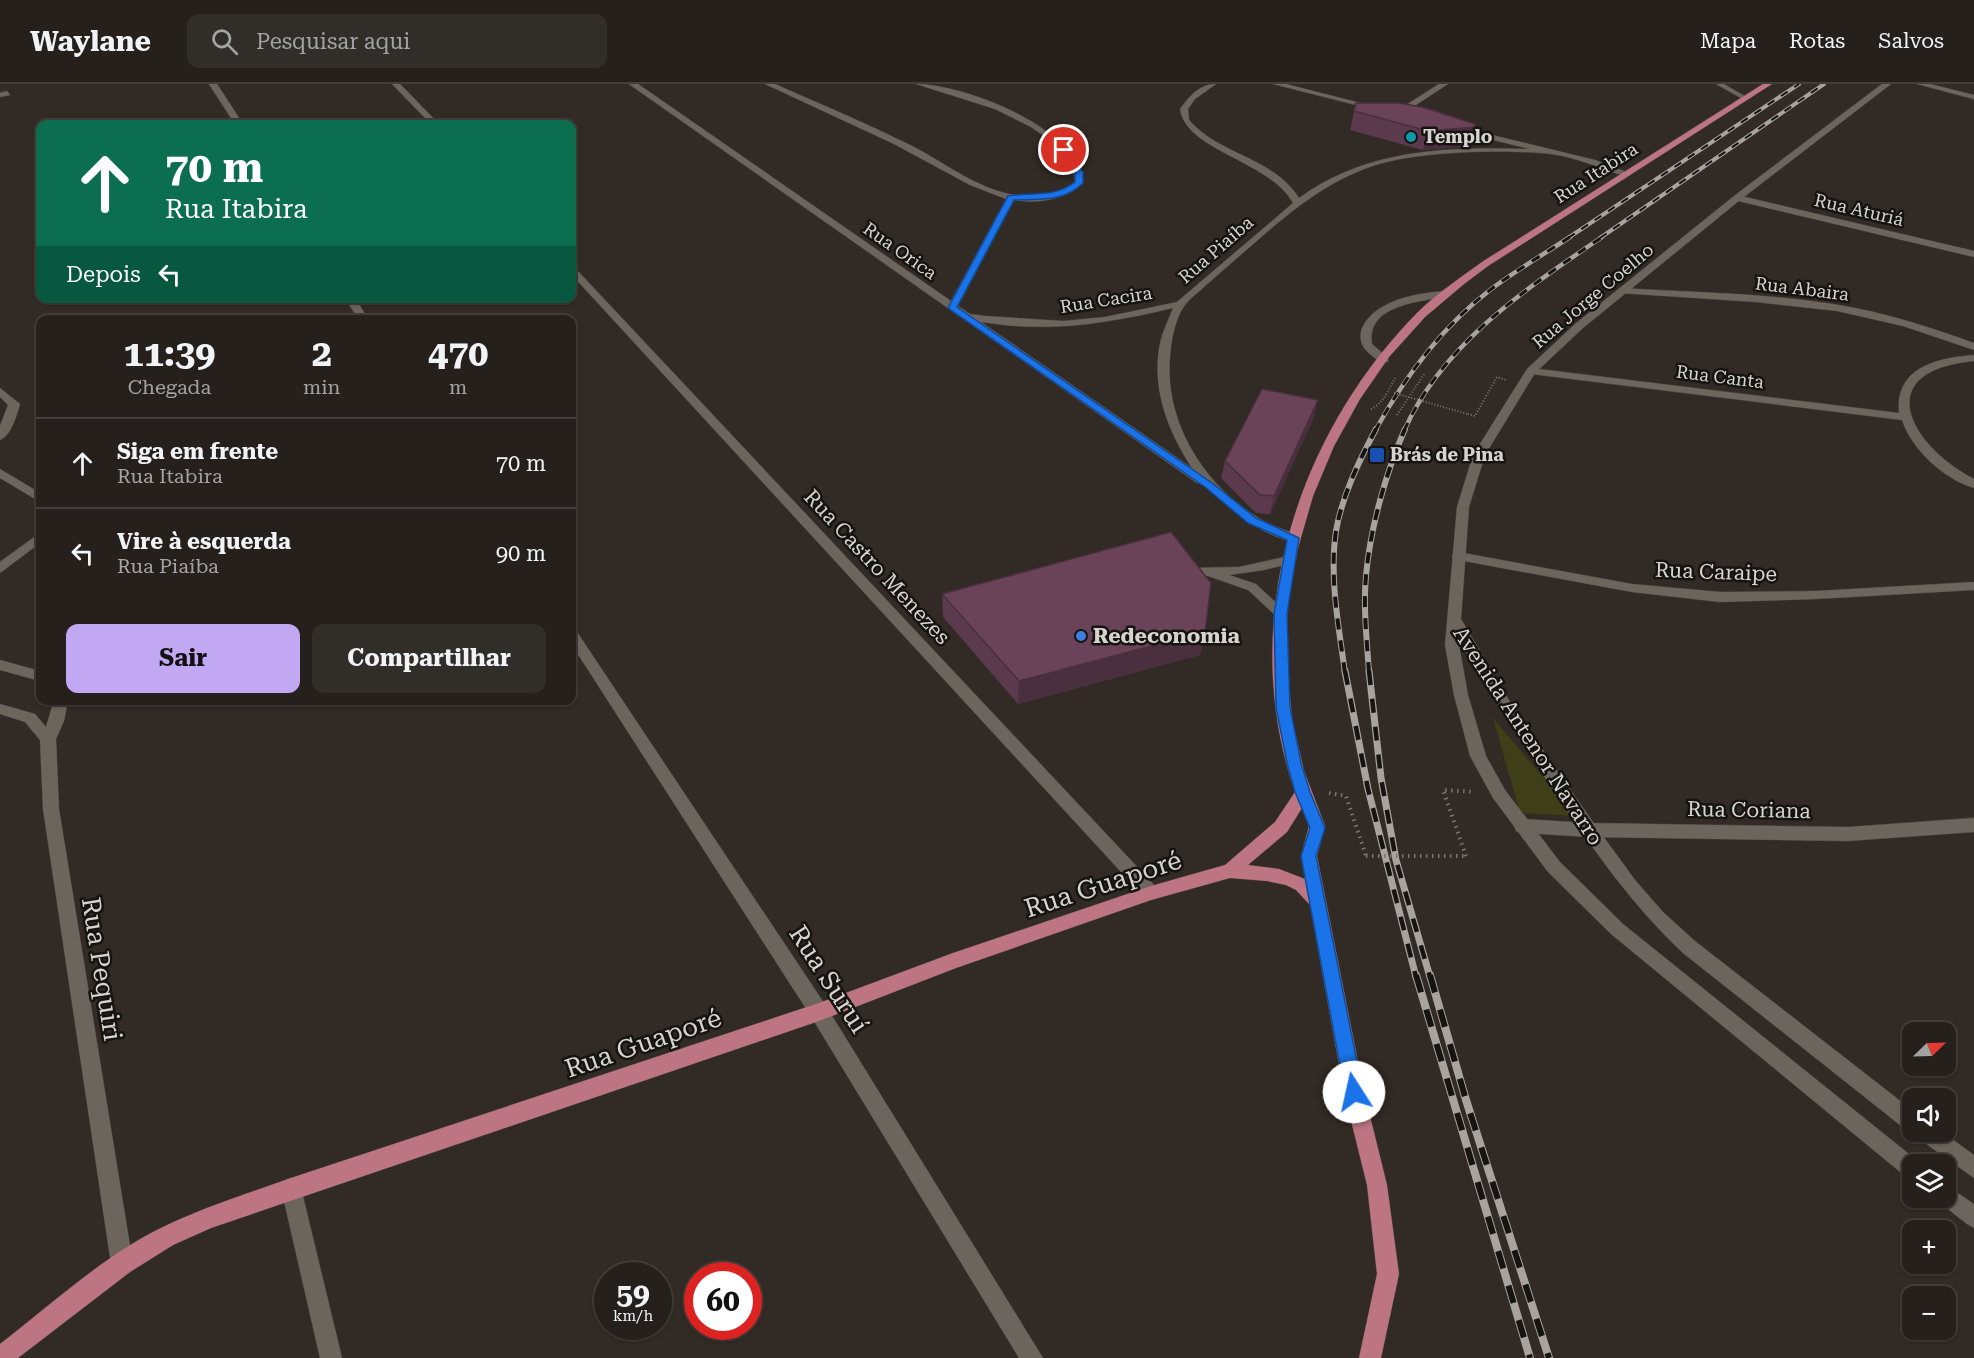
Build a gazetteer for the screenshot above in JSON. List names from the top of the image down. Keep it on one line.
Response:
{"streets":{"main road":["Rua Itabira","Rua Guaporé"],"street":["Rua Aturiá","Rua Piaíba","Rua Orica","Rua Abaira","Rua Jorge Coelho","Rua Cacira","Rua Canta","Rua Castro Menezes","Rua Caraipe","Avenida Antenor Navarro","Rua Coriana","Rua Pequiri","Rua Suruí"]},"crossings":[["Rua Itabira","Rua Piaíba"],["Rua Itabira","Rua Guaporé"],["Rua Aturiá","Rua Jorge Coelho"],["Rua Piaíba","Rua Orica"],["Rua Piaíba","Rua Cacira"],["Rua Orica","Rua Cacira"],["Rua Abaira","Rua Jorge Coelho"],["Rua Jorge Coelho","Rua Canta"],["Rua Jorge Coelho","Rua Caraipe"],["Rua Jorge Coelho","Avenida Antenor Navarro"],["Rua Castro Menezes","Rua Guaporé"],["Avenida Antenor Navarro","Rua Coriana"],["Rua Guaporé","Rua Pequiri"],["Rua Guaporé","Rua Suruí"]],"places":{"other":["Templo","Redeconomia"],"transit":["Brás de Pina"]},"north":"top right","page":{"header":"Waylane","search":"Pesquisar aqui","nav":["Mapa","Rotas","Salvos"],"turn":["70 m","Rua Itabira"],"then":"Depois","eta":["11:39","Chegada","2","min","470","m"],"list":[{"name":"Siga em frente","note":"Rua Itabira","value":"70 m"},{"name":"Vire à esquerda","note":"Rua Piaíba","value":"90 m"}],"buttons":["Sair","Compartilhar"],"map_buttons":["+","−"],"speed":"59 km/h","limit":"60"}}
